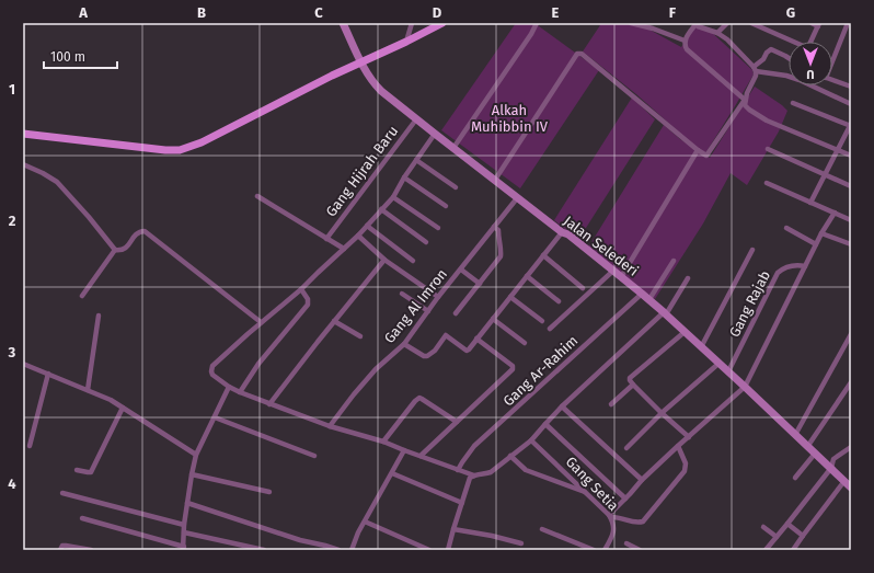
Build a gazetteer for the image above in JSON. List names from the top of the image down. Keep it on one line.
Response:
{"streets":{"street":["Gang Hijrah Baru","Jalan Selederi","Gang Rajab","Gang Al Imron","Gang Ar-Rahim","Gang Setia"]},"crossings":[["Gang Hijrah Baru","Jalan Selederi"],["Jalan Selederi","Gang Rajab"],["Jalan Selederi","Gang Al Imron"],["Jalan Selederi","Gang Ar-Rahim"]],"parks":["Alkah Muhibbin IV"],"scale_bar":"100 m","north":"bottom","grid":{"columns":["A","B","C","D","E","F","G"],"rows":["1","2","3","4"]}}
